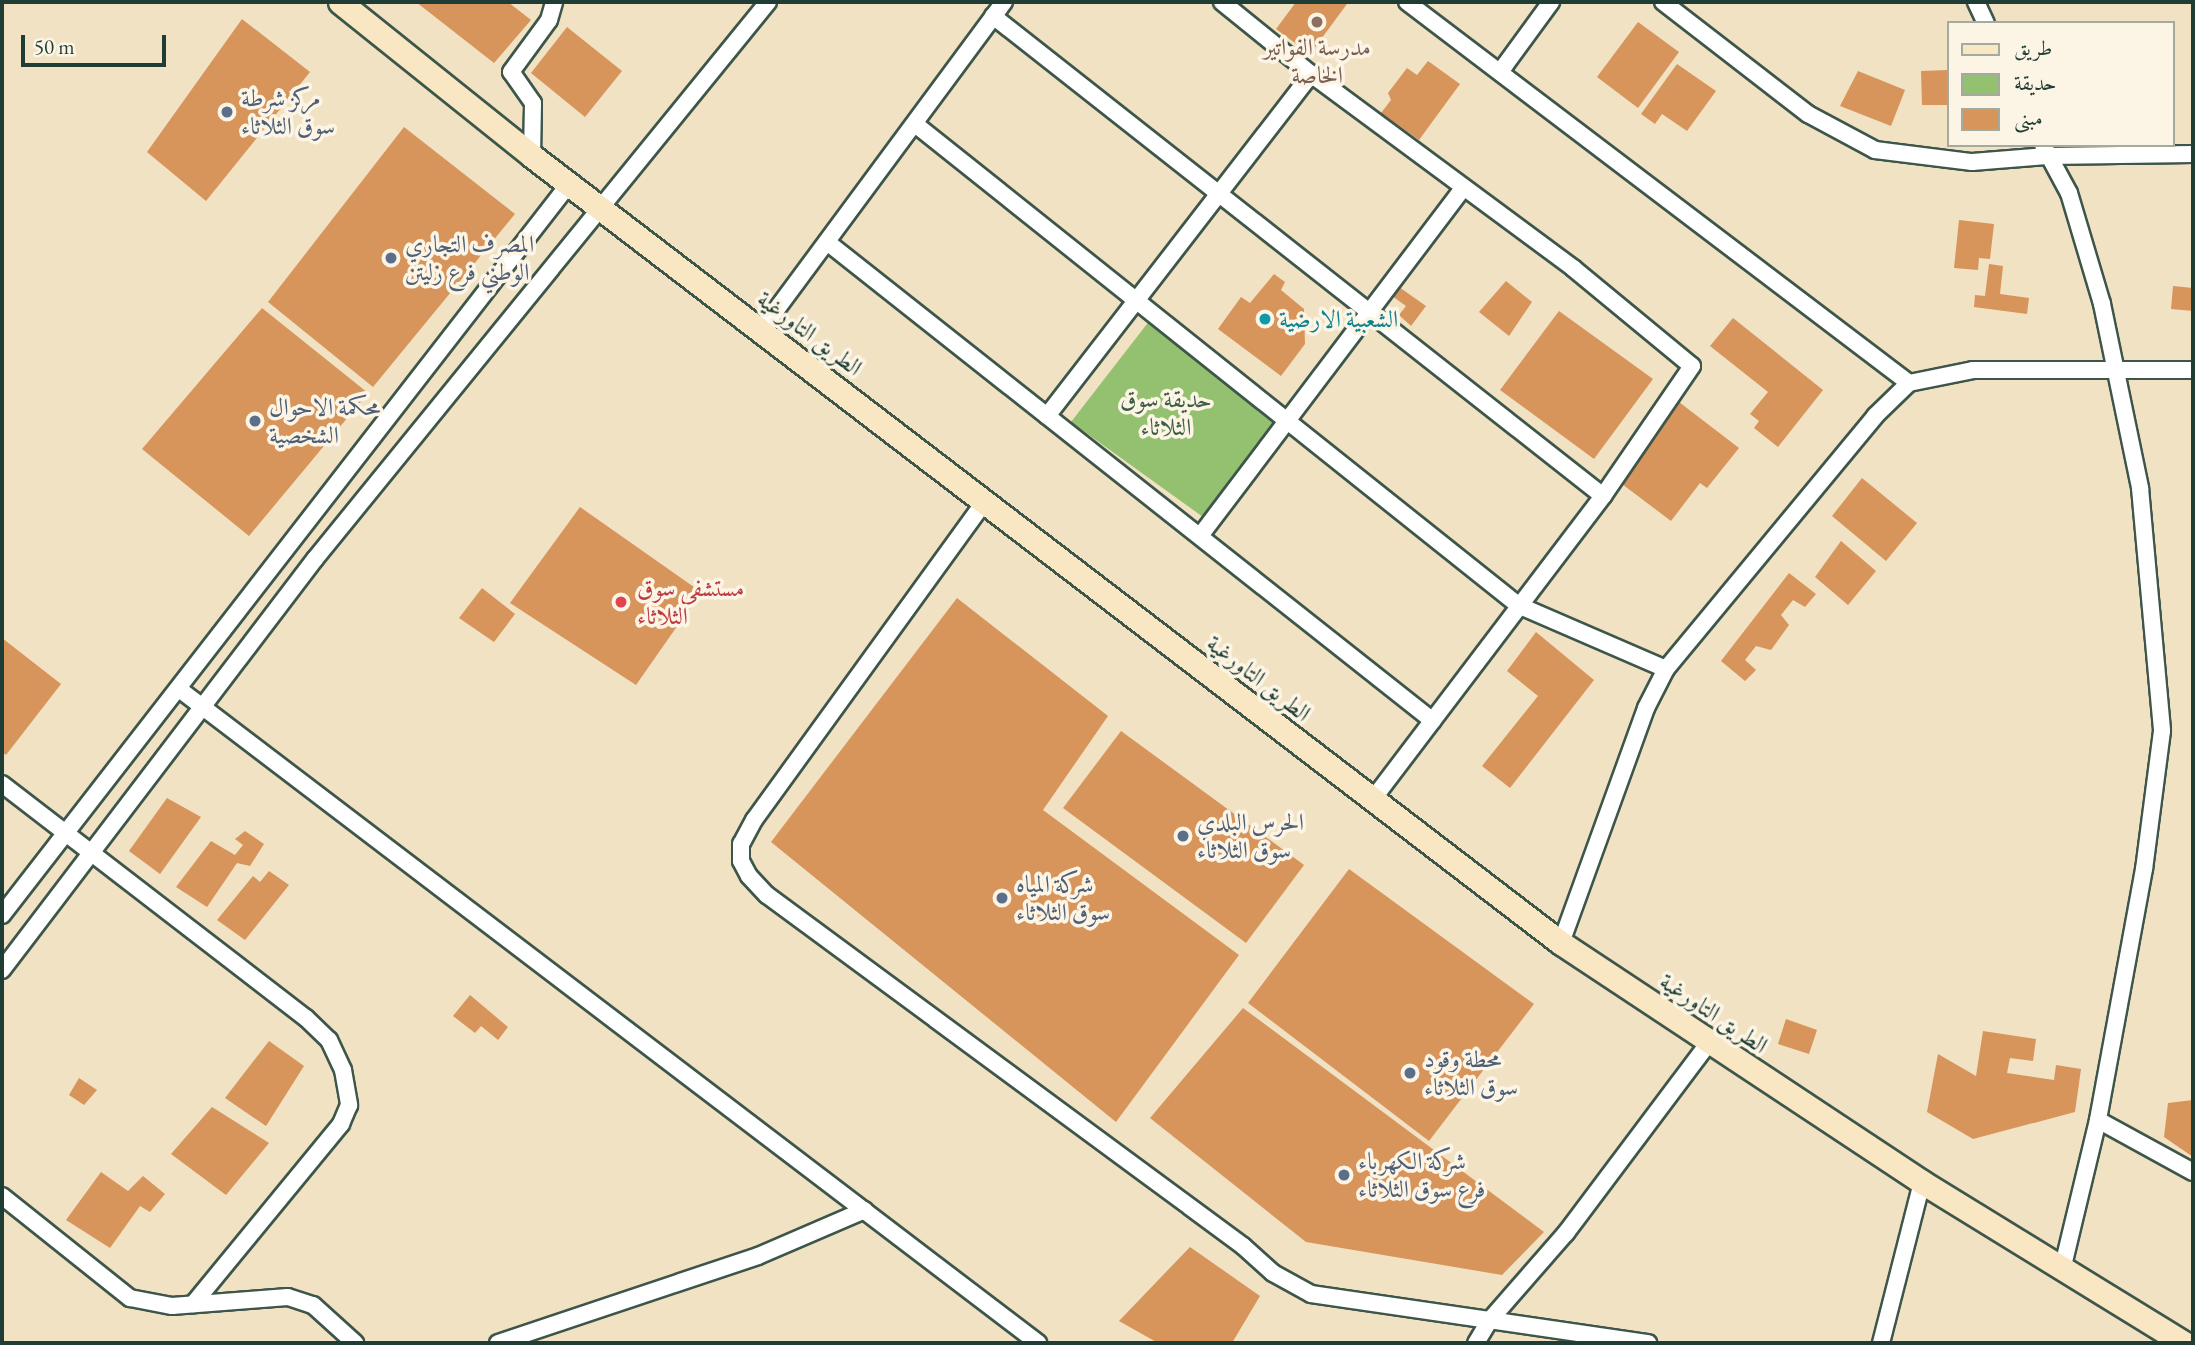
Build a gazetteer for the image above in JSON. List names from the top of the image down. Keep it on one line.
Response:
{"streets":{"street":["الطريق التاورغية"]},"parks":["حديقة سوق الثلاثاء"],"places":["مدرسة الفواتير الخاصة","مركز شرطة سوق الثلاثاء","المصرف التجاري الوطني فرع زليتن","الشعبية الارضية","محكمة الاحوال الشخصية","مستشفى سوق الثلاثاء","الحرس البلدي سوق الثلاثاء","شركة المياه سوق الثلاثاء","محطة وقود سوق الثلاثاء","شركة الكهرباء فرع سوق الثلاثاء"],"legend":["طريق","حديقة","مبنى"],"scale_bar":"50 m"}
